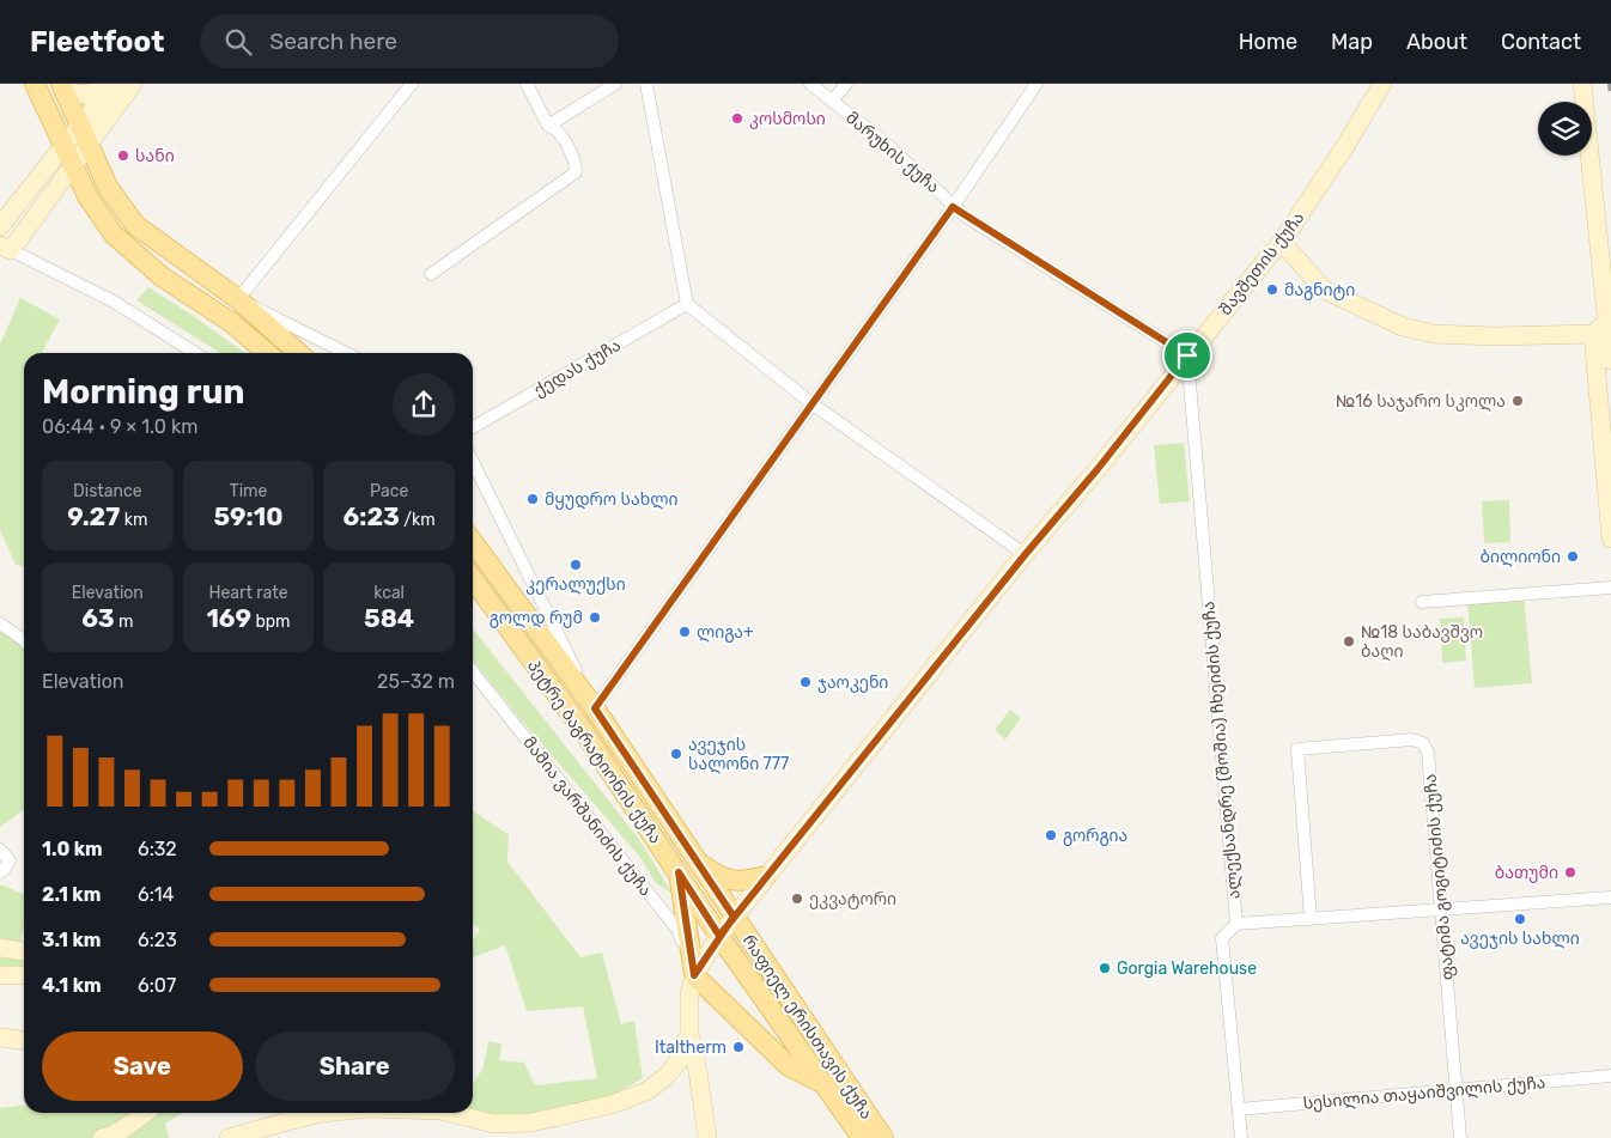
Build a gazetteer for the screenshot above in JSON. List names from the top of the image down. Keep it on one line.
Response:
{"streets":{"main road":["პეტრე ბაგრატიონის ქუჩა","რაფიელ ერისთავის ქუჩა"],"street":["მარუხის ქუჩა","შავშეთის ქუჩა","ქედას ქუჩა","ალექსანდრე (შოშია) ჩხეიძის ქუჩა","მამია ვარშანიძის ქუჩა","ფატიმა გოგიტიძის ქუჩა","სესილია თაყაიშვილის ქუჩა"]},"crossings":[["მარუხის ქუჩა","შავშეთის ქუჩა"],["მარუხის ქუჩა","ალექსანდრე (შოშია) ჩხეიძის ქუჩა"],["შავშეთის ქუჩა","ალექსანდრე (შოშია) ჩხეიძის ქუჩა"],["შავშეთის ქუჩა","პეტრე ბაგრატიონის ქუჩა"],["შავშეთის ქუჩა","მამია ვარშანიძის ქუჩა"],["შავშეთის ქუჩა","რაფიელ ერისთავის ქუჩა"],["ალექსანდრე (შოშია) ჩხეიძის ქუჩა","სესილია თაყაიშვილის ქუჩა"],["პეტრე ბაგრატიონის ქუჩა","რაფიელ ერისთავის ქუჩა"],["ფატიმა გოგიტიძის ქუჩა","სესილია თაყაიშვილის ქუჩა"]],"places":["კოსმოსი","სანი","მაგნიტი","№16 საჯარო სკოლა","მყუდრო სახლი","ბილიონი","კერალუქსი","გოლდ რუმ","ლიგა+","№18 საბავშვო ბაღი","ჯაოკენი","ავეჯის სალონი 777","გორგია","ბათუმი","ეკვატორი","ავეჯის სახლი","Gorgia Warehouse","Italtherm"],"page":{"header":"Fleetfoot","search":"Search here","nav":["Home","Map","About","Contact"],"heading":["Morning run","06:44 · 9 × 1.0 km"],"stats":[["Distance","9.27 km"],["Time","59:10"],["Pace","6:23 /km"],["Elevation","63 m"],["Heart rate","169 bpm"],["kcal","584"]],"chart":["Elevation","25–32 m"],"list":[{"name":"1.0 km","note":"6:32"},{"name":"2.1 km","note":"6:14"},{"name":"3.1 km","note":"6:23"},{"name":"4.1 km","note":"6:07"}],"buttons":["Save","Share"]}}
